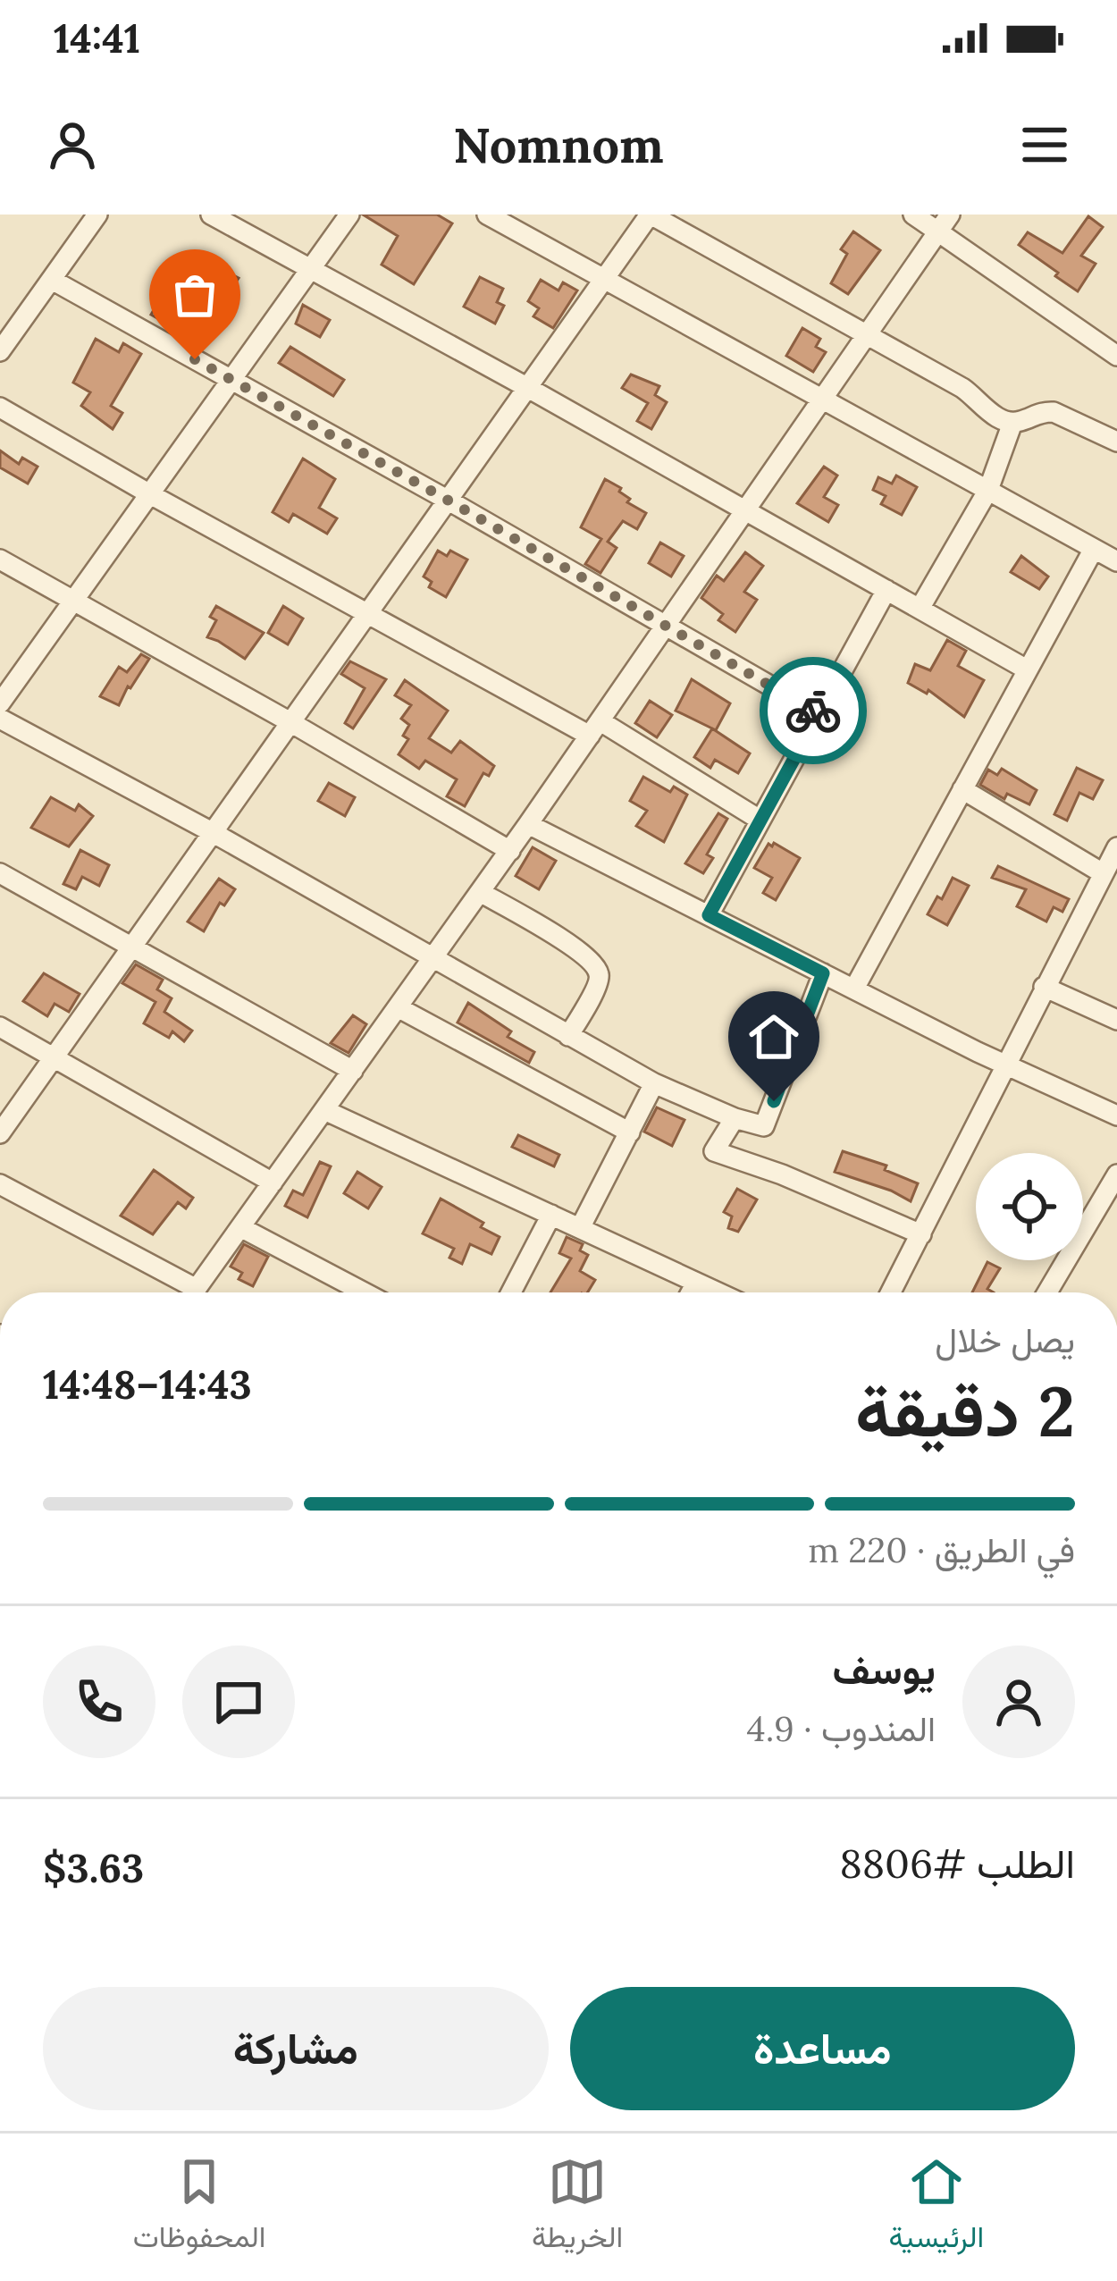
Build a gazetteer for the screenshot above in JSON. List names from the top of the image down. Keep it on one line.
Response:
{"page":{"status":"14:41","header":"Nomnom","heading":["2 دقيقة","يصل خلال","14:43–14:48"],"panel":["يوسف","المندوب · 4.9","الطلب #8806","$3.63"],"bar":"في الطريق · 220 m","buttons":["مساعدة","مشاركة"],"tabs":["الرئيسية","الخريطة","المحفوظات"]}}
